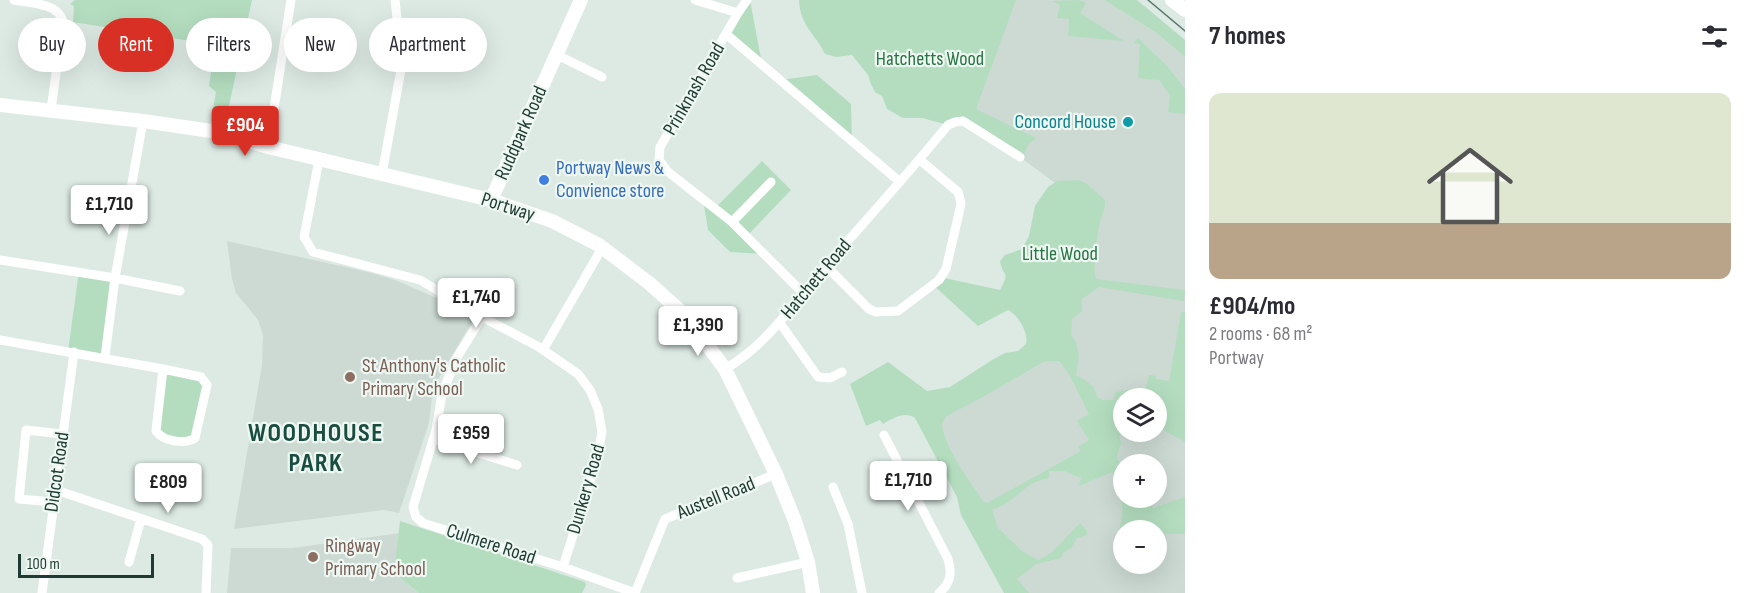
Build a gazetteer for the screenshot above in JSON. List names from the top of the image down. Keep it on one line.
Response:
{"streets":{"street":["Prinknash Road","Ruddpark Road","Portway","Hatchett Road","Didcot Road","Dunkery Road","Austell Road","Culmere Road"]},"crossings":[["Prinknash Road","Hatchett Road"],["Ruddpark Road","Portway"],["Portway","Hatchett Road"],["Portway","Dunkery Road"],["Portway","Austell Road"],["Dunkery Road","Culmere Road"],["Austell Road","Culmere Road"]],"districts":["WOODHOUSE PARK"],"parks":["Hatchetts Wood","Little Wood"],"places":["Concord House","Portway News & Convience store","St Anthony's Catholic Primary School","Ringway Primary School"],"scale_bar":"100 m","page":{"heading":"7 homes","chip":["Buy","Rent","Filters","New","Apartment"],"list":[{"name":"£904/mo","note":"2 rooms · 68 m² · Portway"}],"price":["£904","£1,710","£1,740","£1,390","£959","£1,710","£809"],"map_buttons":["+","−"],"scale":"100 m"}}
